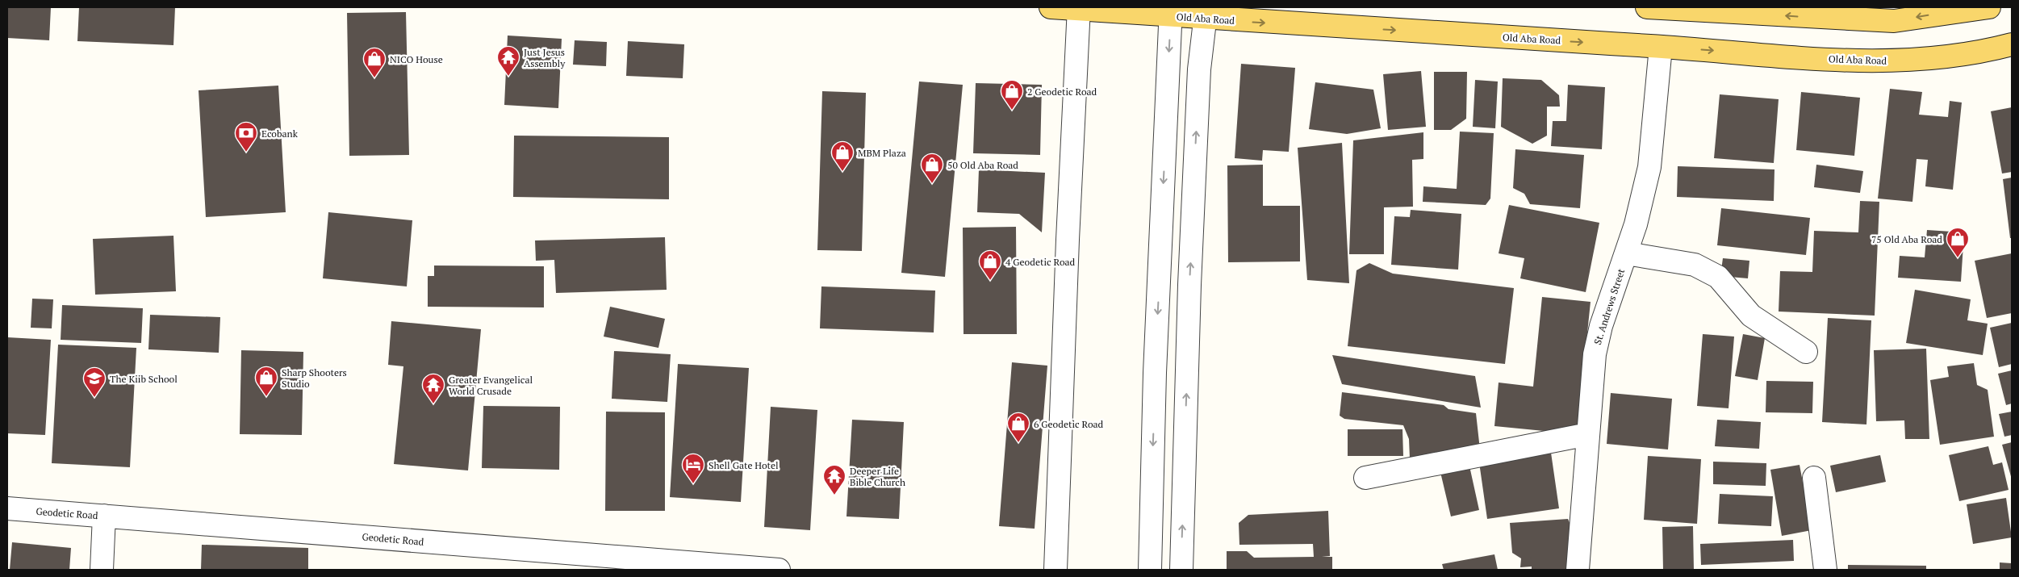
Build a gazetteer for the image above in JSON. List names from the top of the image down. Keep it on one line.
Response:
{"streets":{"main road":["Old Aba Road"],"street":["St. Andrews Street","Geodetic Road"]},"crossings":[["Old Aba Road","St. Andrews Street"]],"places":{"temple":["Just Jesus Assembly","Greater Evangelical World Crusade","Deeper Life Bible Church"],"shop":["NICO House","2 Geodetic Road","MBM Plaza","50 Old Aba Road","75 Old Aba Road","4 Geodetic Road","Sharp Shooters Studio","6 Geodetic Road"],"bank":["Ecobank"],"school or university":["The Kiib School"],"hotel":["Shell Gate Hotel"]}}
